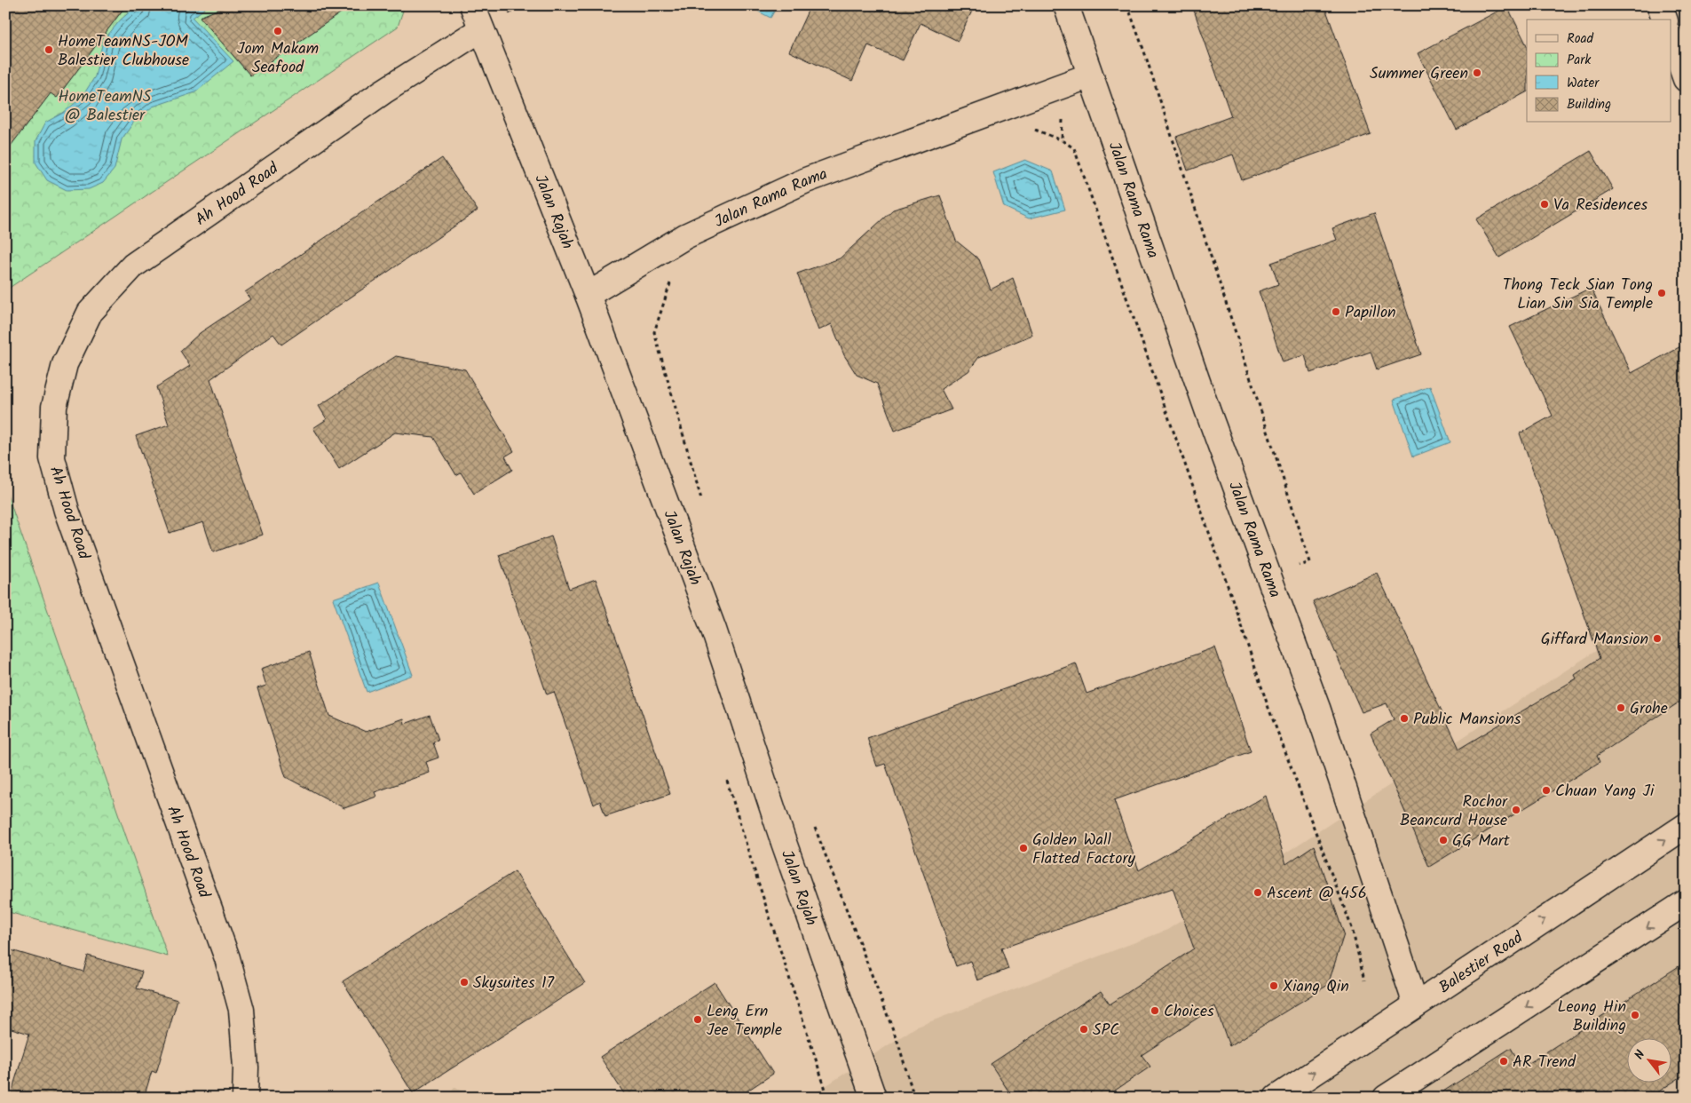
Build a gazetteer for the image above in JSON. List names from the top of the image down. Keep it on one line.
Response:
{"streets":{"street":["Ah Hood Road","Jalan Rama Rama","Jalan Rajah","Balestier Road"]},"crossings":[["Ah Hood Road","Jalan Rajah"],["Jalan Rama Rama","Jalan Rajah"],["Jalan Rama Rama","Balestier Road"]],"parks":["HomeTeamNS @ Balestier"],"places":["Jom Makam Seafood","HomeTeamNS-JOM Balestier Clubhouse","Summer Green","Va Residences","Thong Teck Sian Tong Lian Sin Sia Temple","Papillon","Giffard Mansion","Grohe","Public Mansions","Chuan Yang Ji","Rochor Beancurd House","GG Mart","Golden Wall Flatted Factory","Ascent @ 456","Skysuites 17","Xiang Qin","Choices","Leong Hin Building","Leng Ern Jee Temple","SPC","AR Trend"],"legend":["Road","Park","Water","Building"],"north":"top left"}
